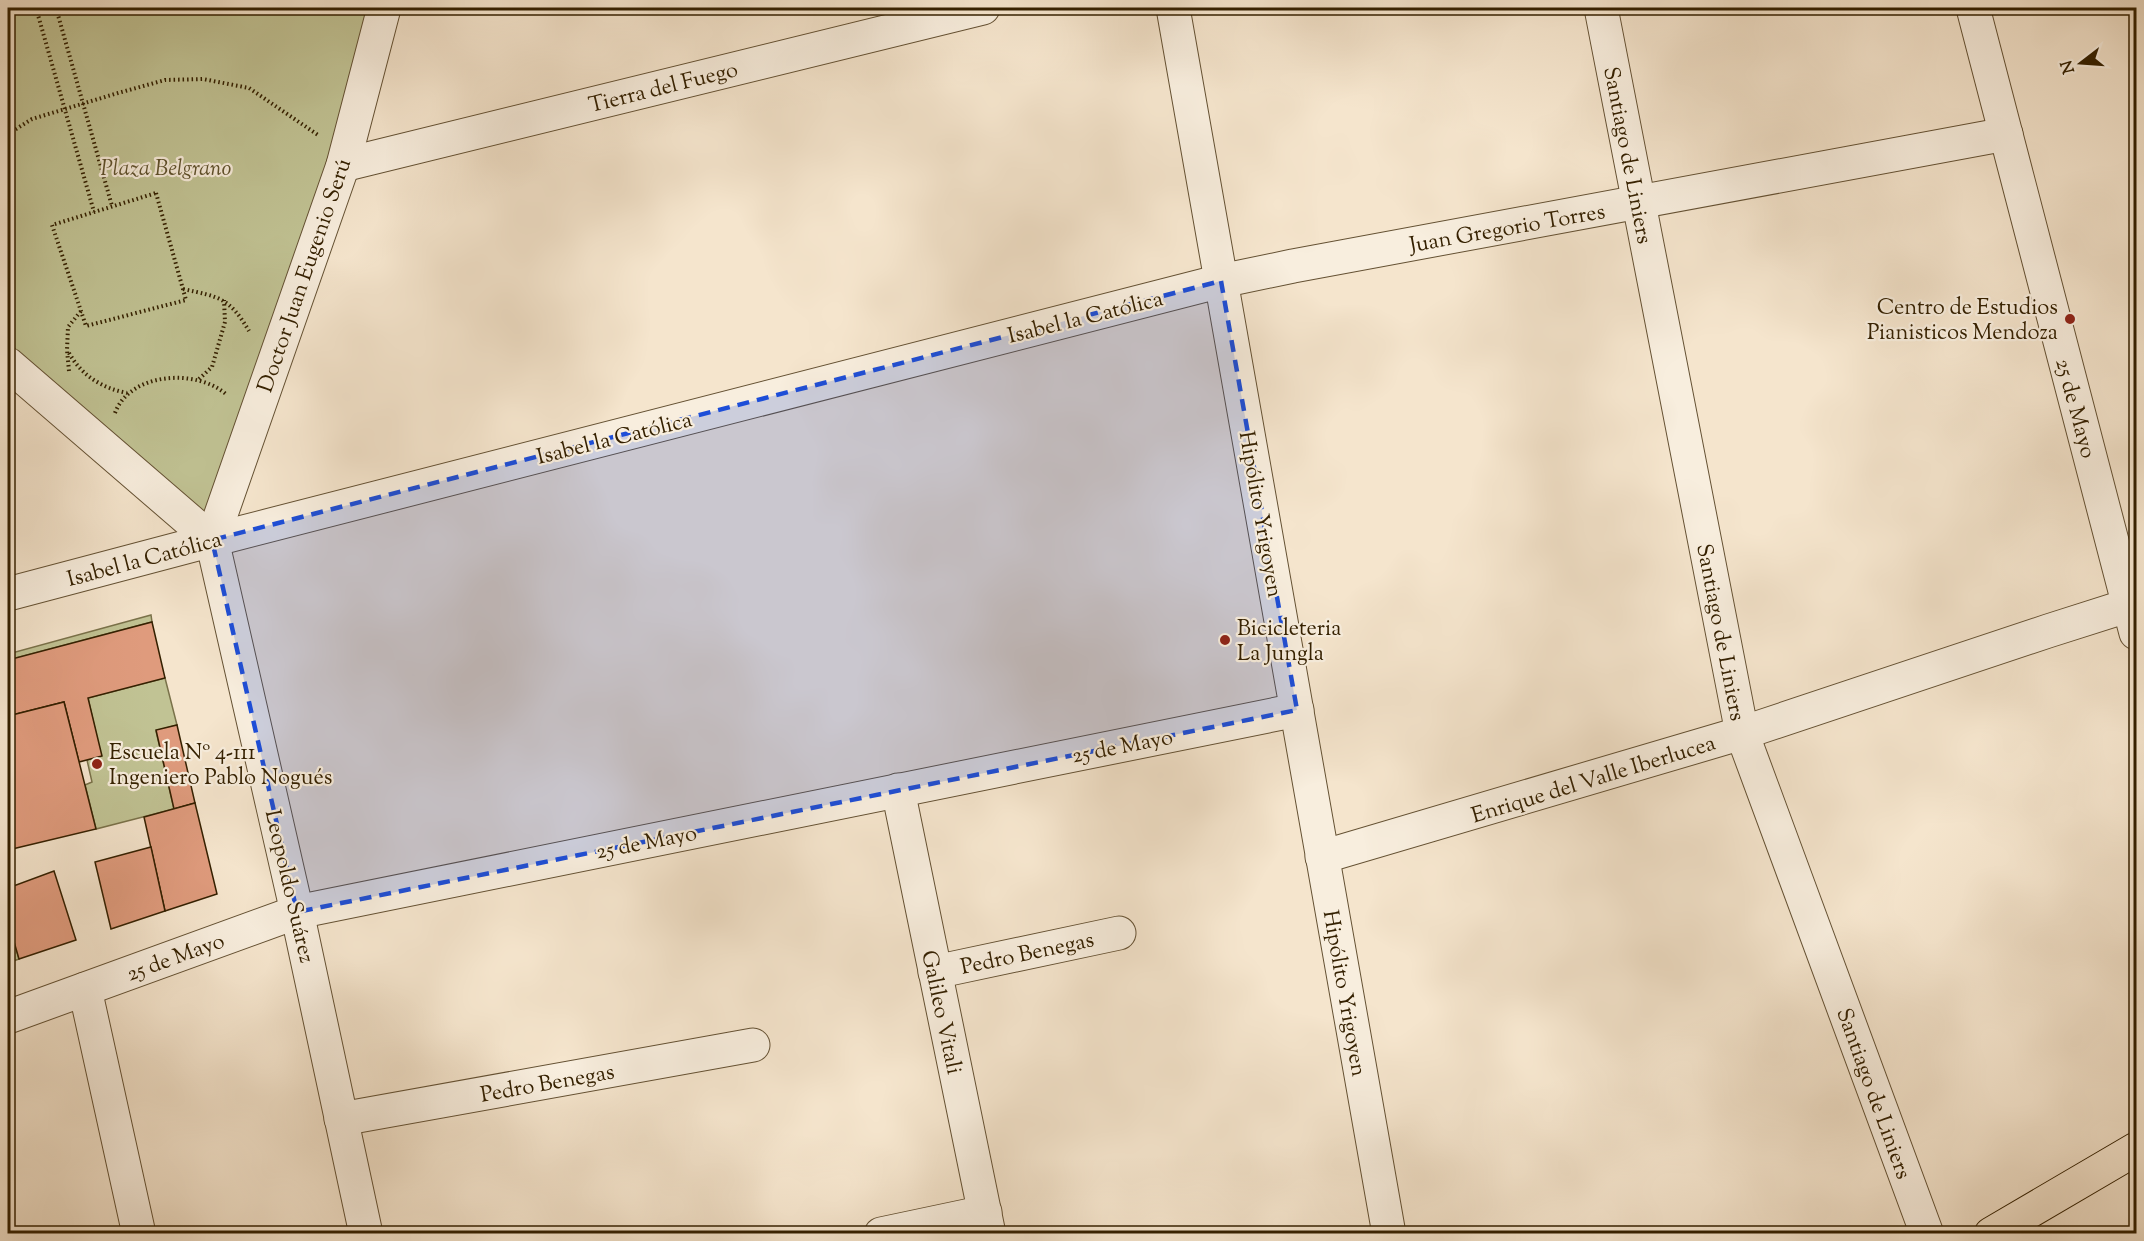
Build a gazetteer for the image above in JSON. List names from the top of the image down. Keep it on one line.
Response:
{"streets":{"street":["Tierra del Fuego","Santiago de Liniers","Juan Gregorio Torres","Doctor Juan Eugenio Serú","Isabel la Católica","25 de Mayo","Hipólito Yrigoyen","Enrique del Valle Iberlucea","Leopoldo Suárez","Pedro Benegas","Galileo Vitali"]},"crossings":[["Tierra del Fuego","Doctor Juan Eugenio Serú"],["Santiago de Liniers","Juan Gregorio Torres"],["Santiago de Liniers","Enrique del Valle Iberlucea"],["Juan Gregorio Torres","Isabel la Católica"],["Juan Gregorio Torres","25 de Mayo"],["Juan Gregorio Torres","Hipólito Yrigoyen"],["Doctor Juan Eugenio Serú","Isabel la Católica"],["Doctor Juan Eugenio Serú","Leopoldo Suárez"],["Isabel la Católica","Hipólito Yrigoyen"],["Isabel la Católica","Leopoldo Suárez"],["25 de Mayo","Hipólito Yrigoyen"],["25 de Mayo","Enrique del Valle Iberlucea"],["25 de Mayo","Leopoldo Suárez"],["25 de Mayo","Galileo Vitali"],["Hipólito Yrigoyen","Enrique del Valle Iberlucea"],["Leopoldo Suárez","Pedro Benegas"],["Pedro Benegas","Galileo Vitali"]],"parks":["Plaza Belgrano"],"places":["Centro de Estudios Pianisticos Mendoza","Bicicleteria La Jungla","Escuela Nº 4-111 Ingeniero Pablo Nogués"],"north":"left"}
